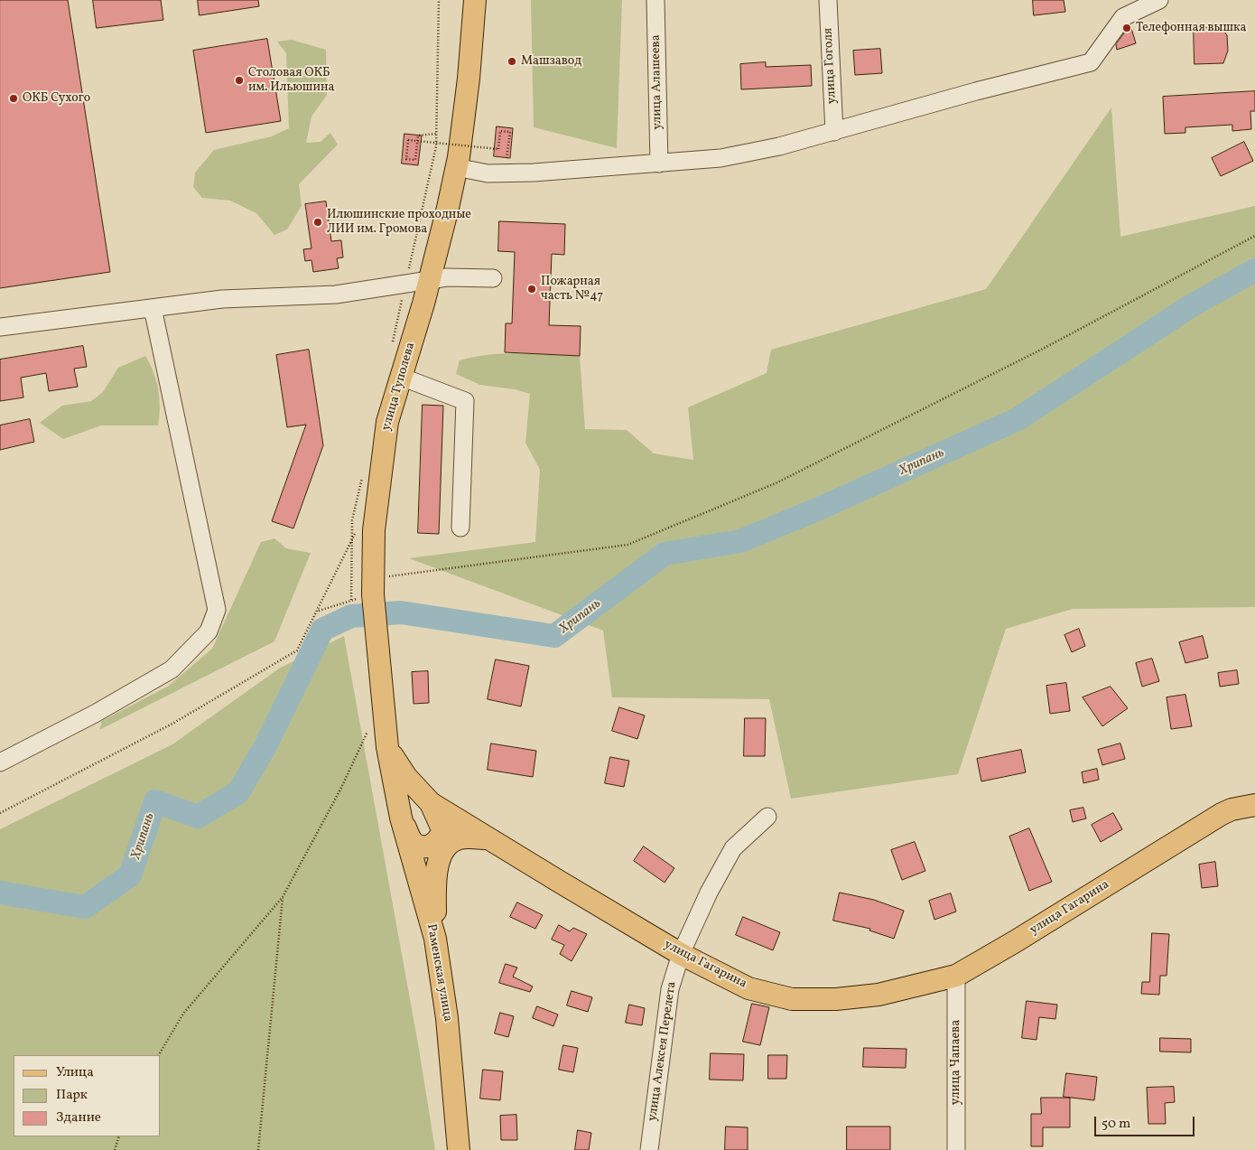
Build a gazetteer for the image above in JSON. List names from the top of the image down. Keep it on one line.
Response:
{"streets":{"main road":["улица Туполева","улица Гагарина","Раменская улица"],"street":["улица Гоголя","улица Алашеева","улица Алексея Перелета","улица Чапаева"]},"crossings":[["улица Туполева","улица Гагарина"],["улица Туполева","Раменская улица"],["улица Гагарина","Раменская улица"],["улица Гагарина","улица Алексея Перелета"],["улица Гагарина","улица Чапаева"]],"water":["Хрипань"],"places":["Телефонная вышка","Машзавод","Столовая ОКБ им. Ильюшина","ОКБ Сухого","Илюшинские проходные ЛИИ им. Громова","Пожарная часть №47"],"legend":["Улица","Парк","Здание"],"scale_bar":"50 m"}
